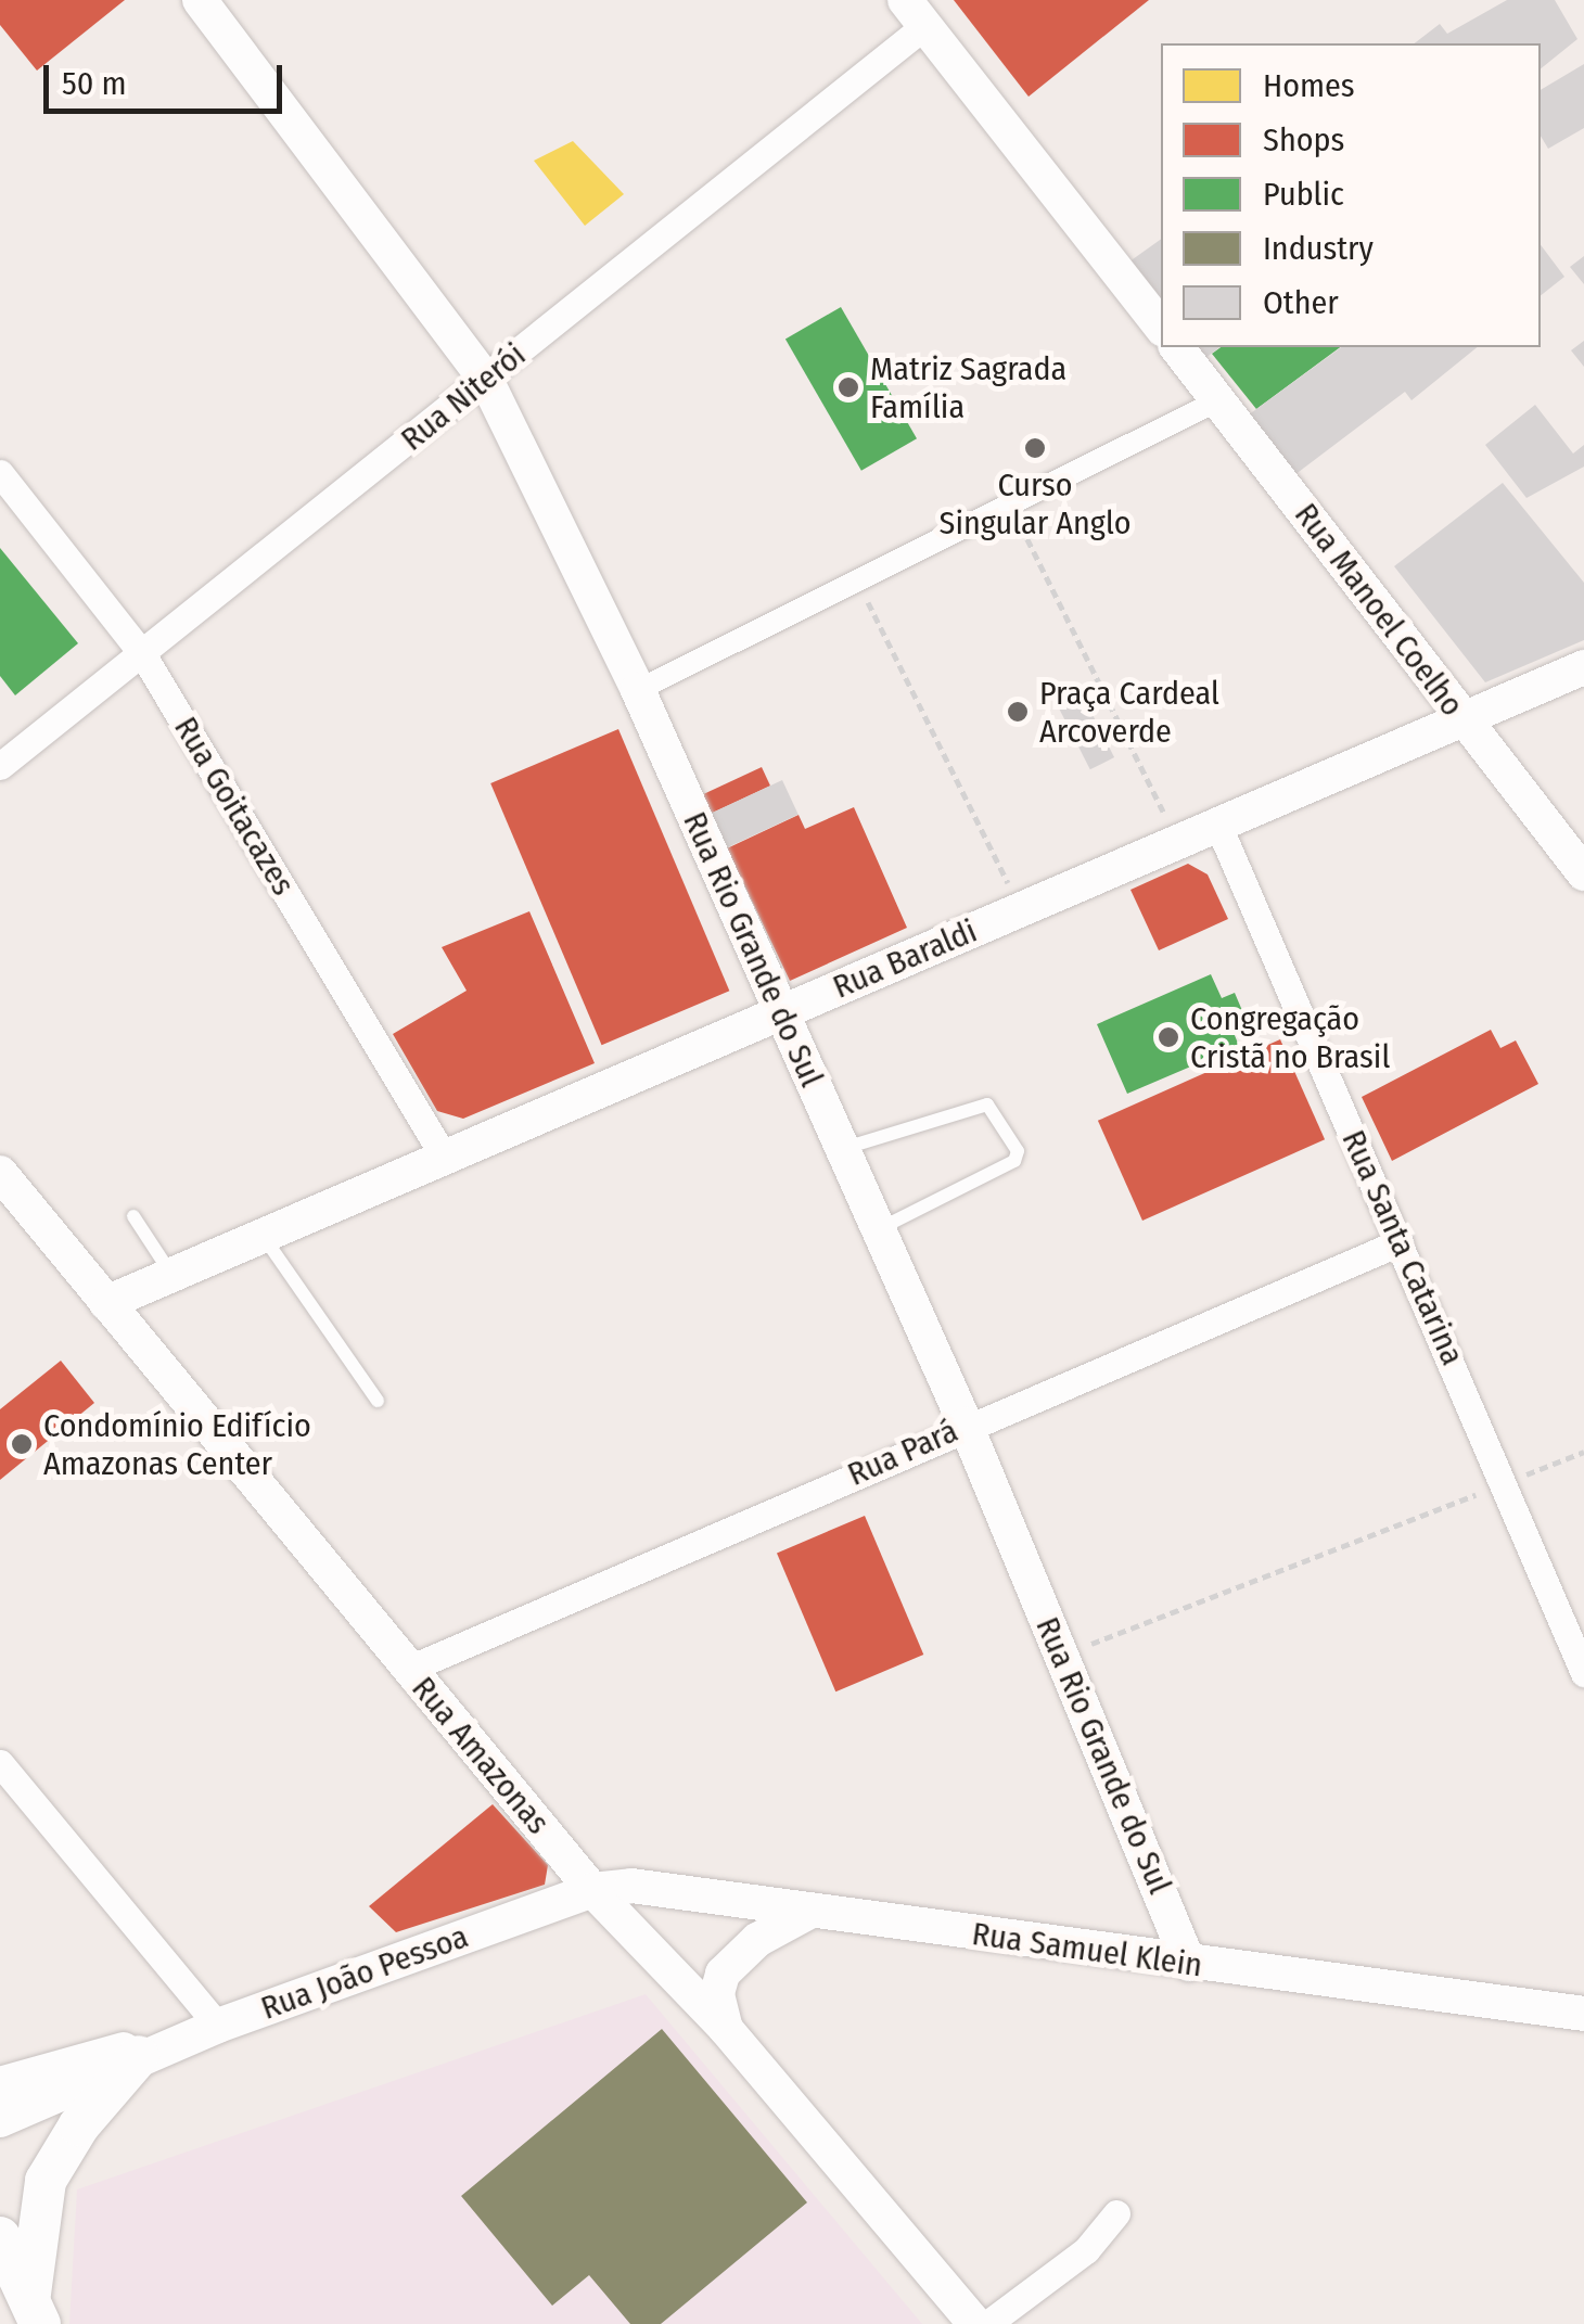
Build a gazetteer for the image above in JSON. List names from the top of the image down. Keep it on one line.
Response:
{"streets":{"street":["Rua Niterói","Rua Manoel Coelho","Rua Goitacazes","Rua Rio Grande do Sul","Rua Baraldi","Rua Santa Catarina","Rua Pará","Rua Amazonas","Rua Samuel Klein","Rua João Pessoa"]},"crossings":[["Rua Niterói","Rua Goitacazes"],["Rua Niterói","Rua Rio Grande do Sul"],["Rua Manoel Coelho","Rua Baraldi"],["Rua Goitacazes","Rua Baraldi"],["Rua Rio Grande do Sul","Rua Baraldi"],["Rua Rio Grande do Sul","Rua Pará"],["Rua Rio Grande do Sul","Rua Samuel Klein"],["Rua Baraldi","Rua Santa Catarina"],["Rua Baraldi","Rua Amazonas"],["Rua Santa Catarina","Rua Pará"],["Rua Pará","Rua Amazonas"],["Rua Amazonas","Rua Samuel Klein"],["Rua Amazonas","Rua João Pessoa"],["Rua Samuel Klein","Rua João Pessoa"]],"places":["Matriz Sagrada Família","Curso Singular Anglo","Praça Cardeal Arcoverde","Congregação Cristã no Brasil","Condomínio Edifício Amazonas Center"],"legend":["Homes","Shops","Public","Industry","Other"],"scale_bar":"50 m"}
